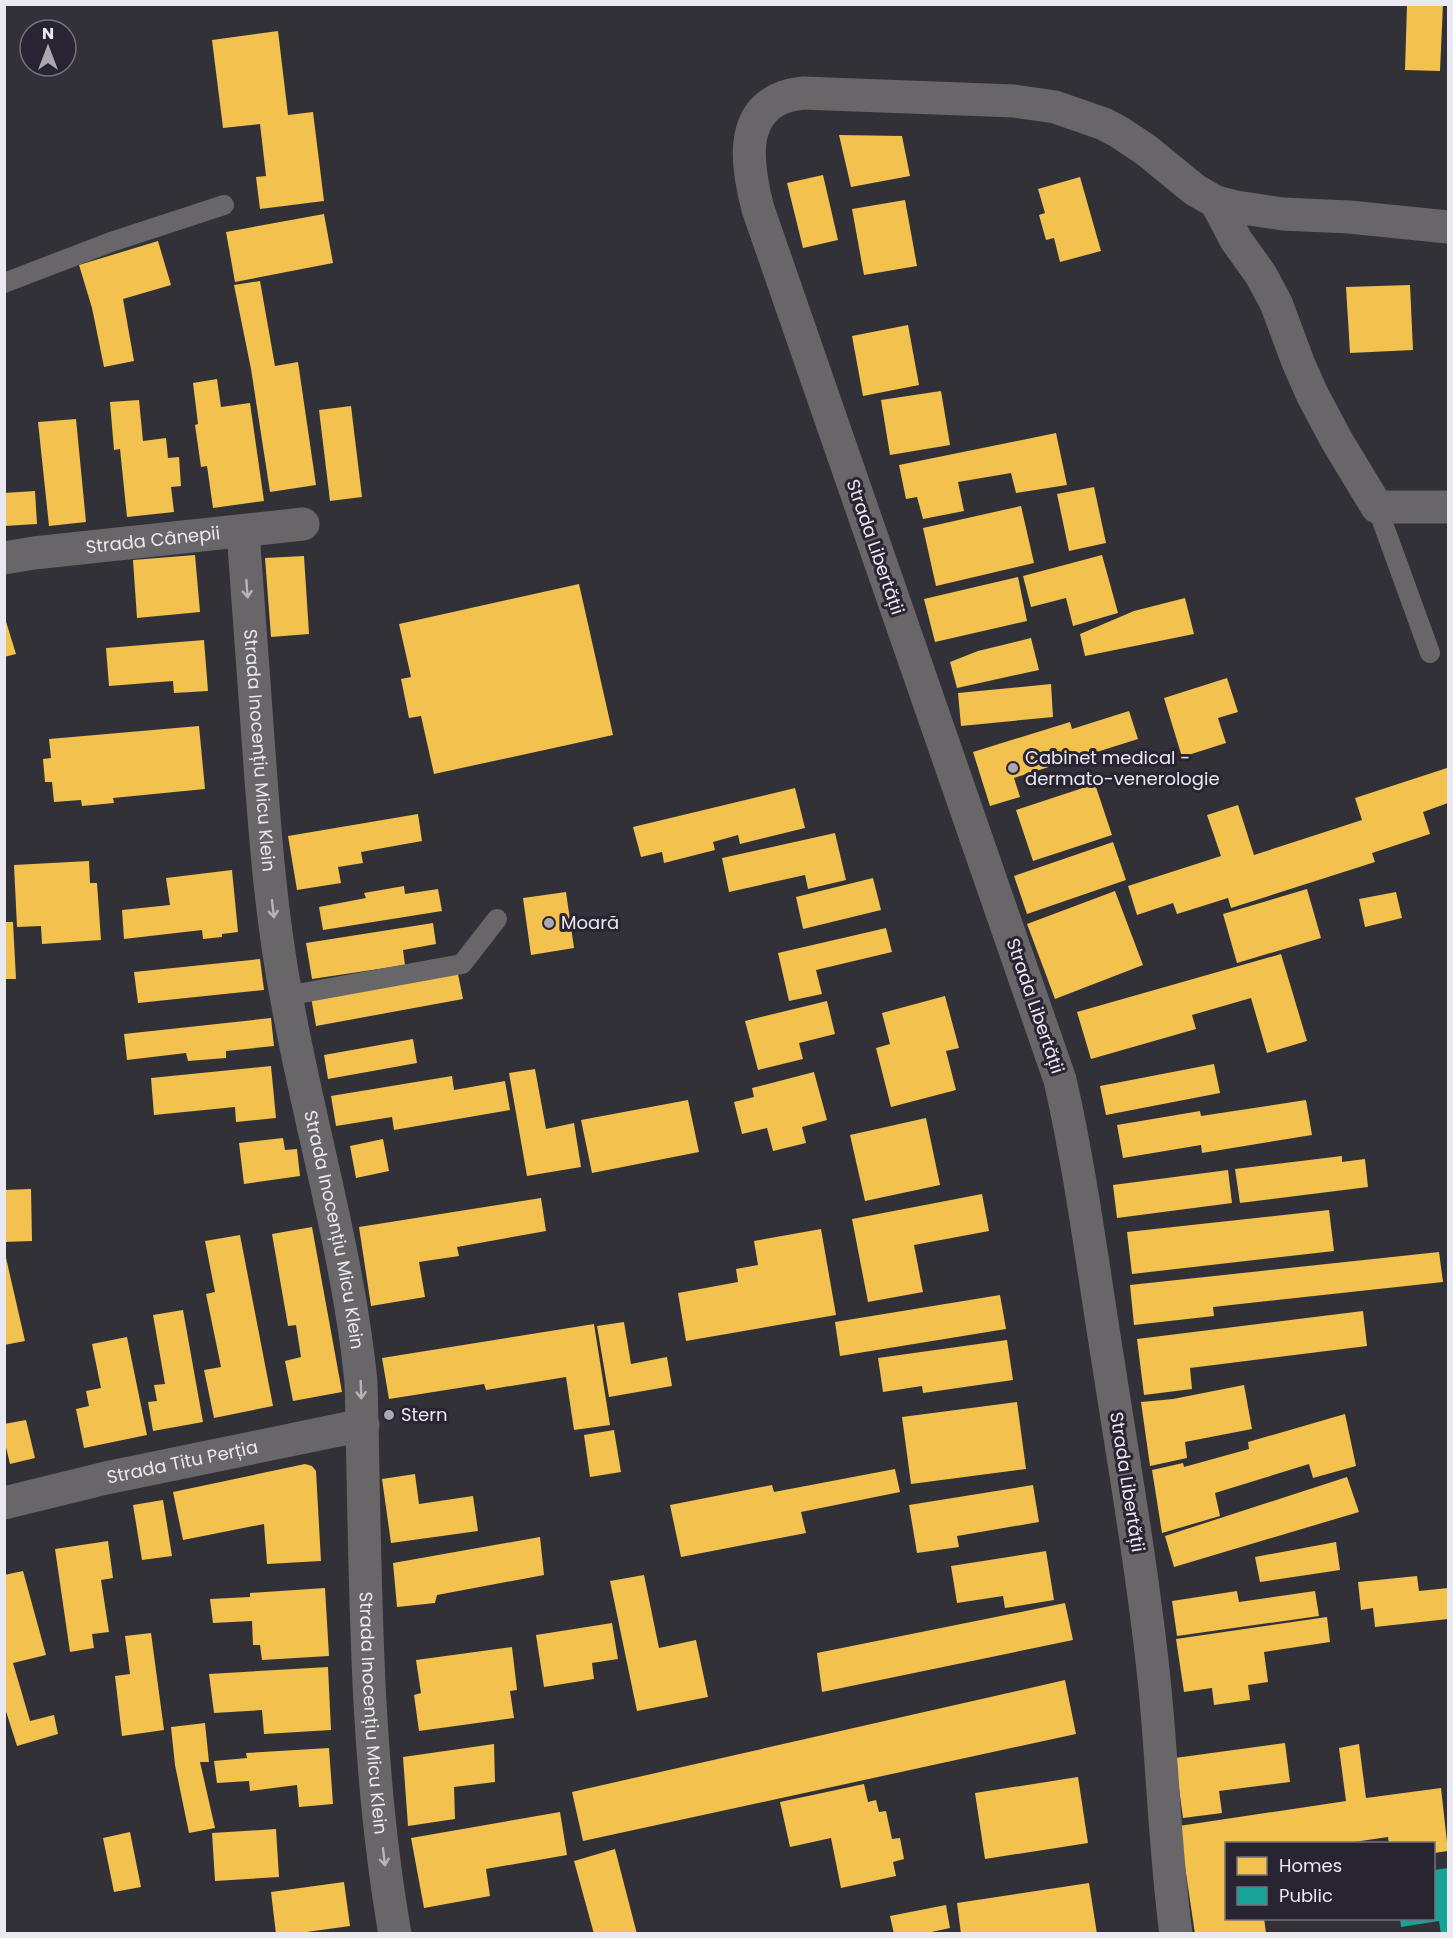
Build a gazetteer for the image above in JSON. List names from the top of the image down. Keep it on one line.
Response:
{"streets":{"street":["Strada Cânepii","Strada Libertății","Strada Inocențiu Micu Klein","Strada Titu Perția"]},"crossings":[["Strada Cânepii","Strada Inocențiu Micu Klein"],["Strada Inocențiu Micu Klein","Strada Titu Perția"]],"one_way":["Strada Inocențiu Micu Klein"],"places":["Cabinet medical - dermato-venerologie","Moară","Stern"],"legend":["Homes","Public"],"north":"top"}
